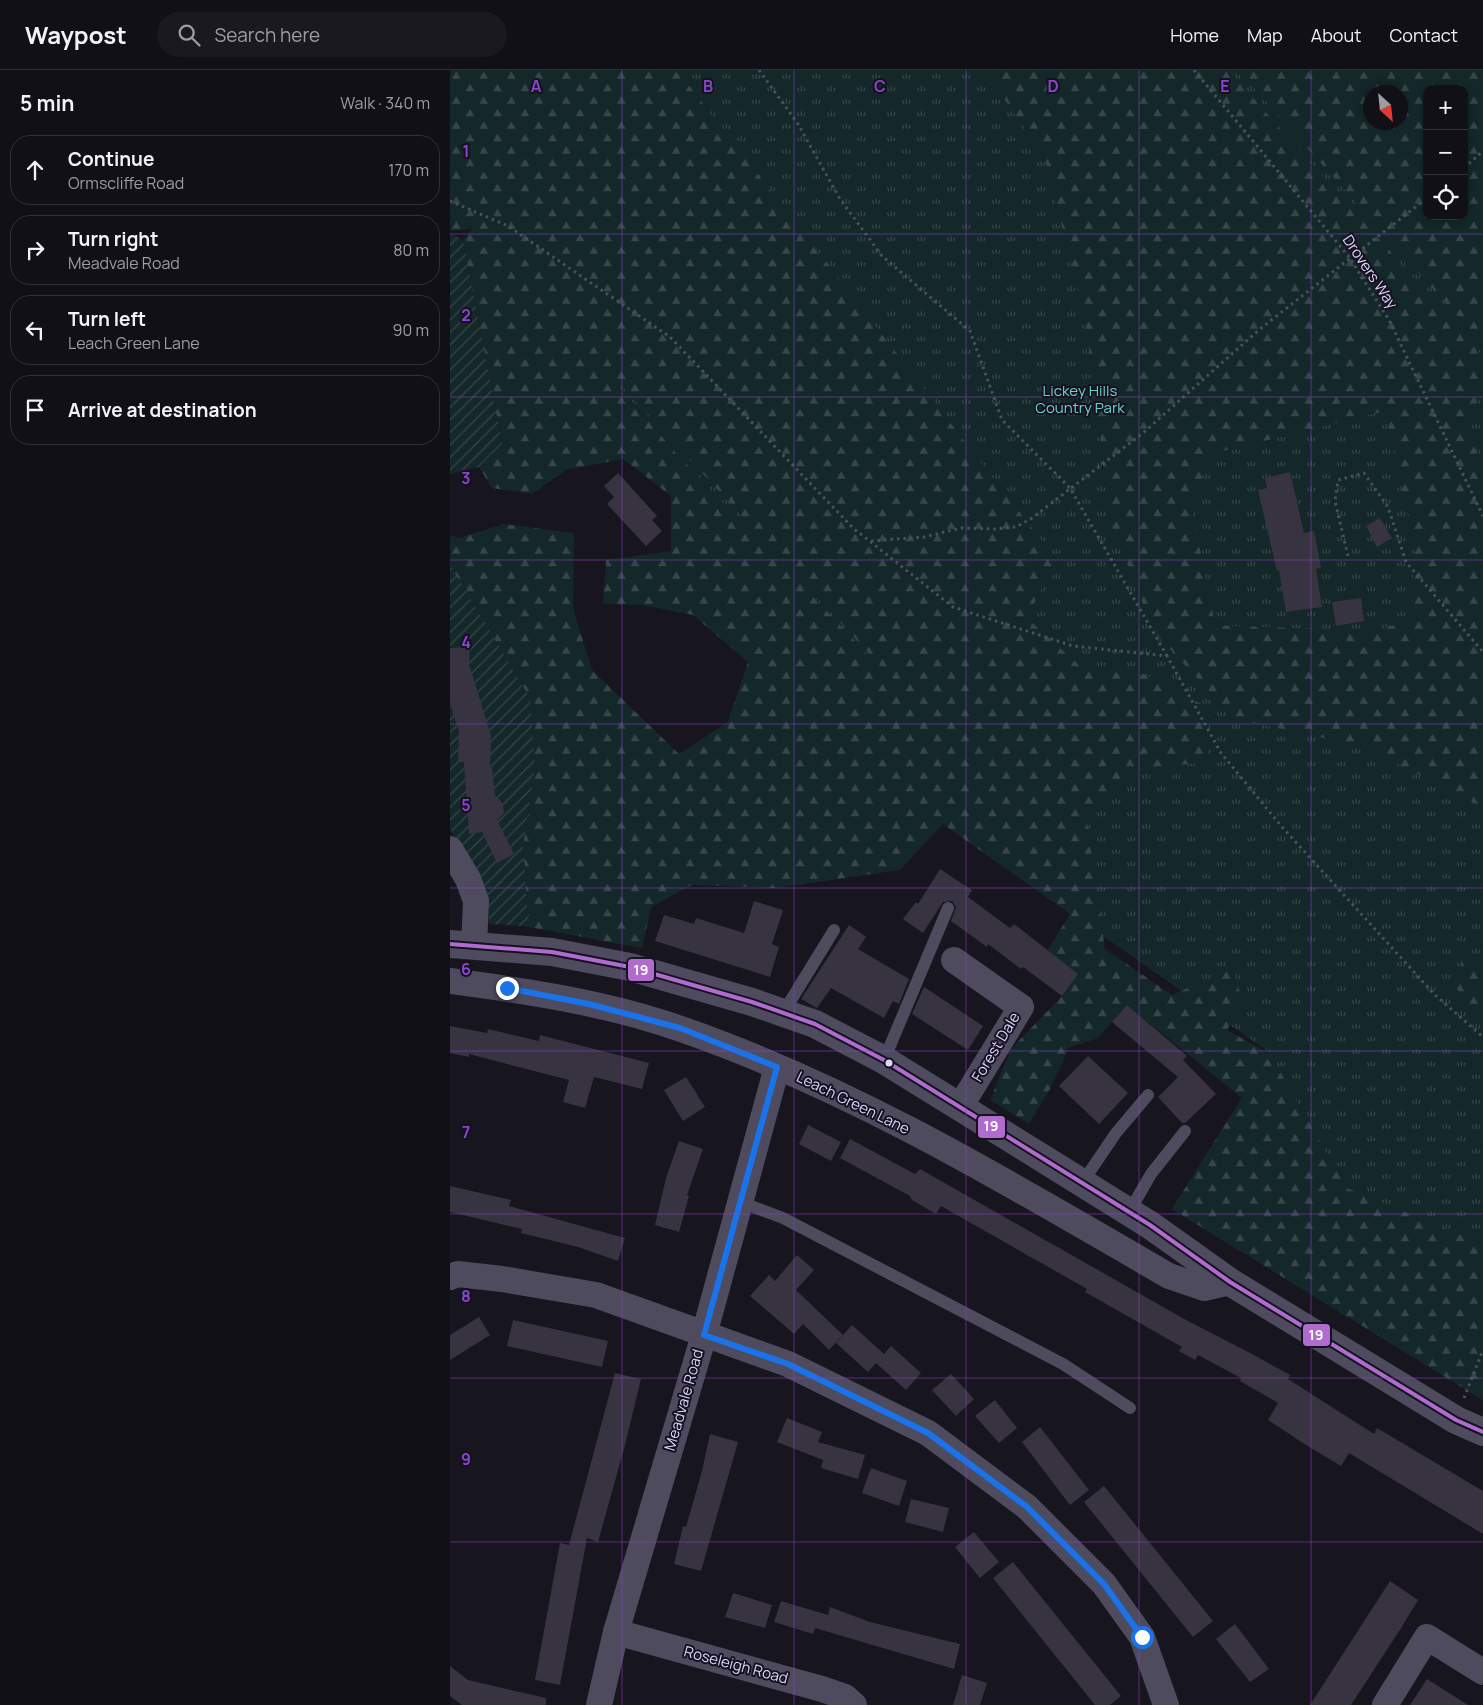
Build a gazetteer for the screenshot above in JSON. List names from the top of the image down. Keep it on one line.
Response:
{"streets":{"street":["Forest Dale","Leach Green Lane","Meadvale Road","Roseleigh Road"],"path":["Drovers Way"]},"crossings":[["Leach Green Lane","Meadvale Road"],["Meadvale Road","Roseleigh Road"]],"parks":["Lickey Hills Country Park"],"lines":["transit line 19"],"north":"bottom right","page":{"header":"Waypost","search":"Search here","nav":["Home","Map","About","Contact"],"heading":["5 min","Walk · 340 m"],"map_buttons":["+","−"],"list":[["Continue","Ormscliffe Road","170 m"],["Turn right","Meadvale Road","80 m"],["Turn left","Leach Green Lane","90 m"],"Arrive at destination"]},"grid":{"columns":["A","B","C","D","E"],"rows":["1","2","3","4","5","6","7","8","9"]}}
